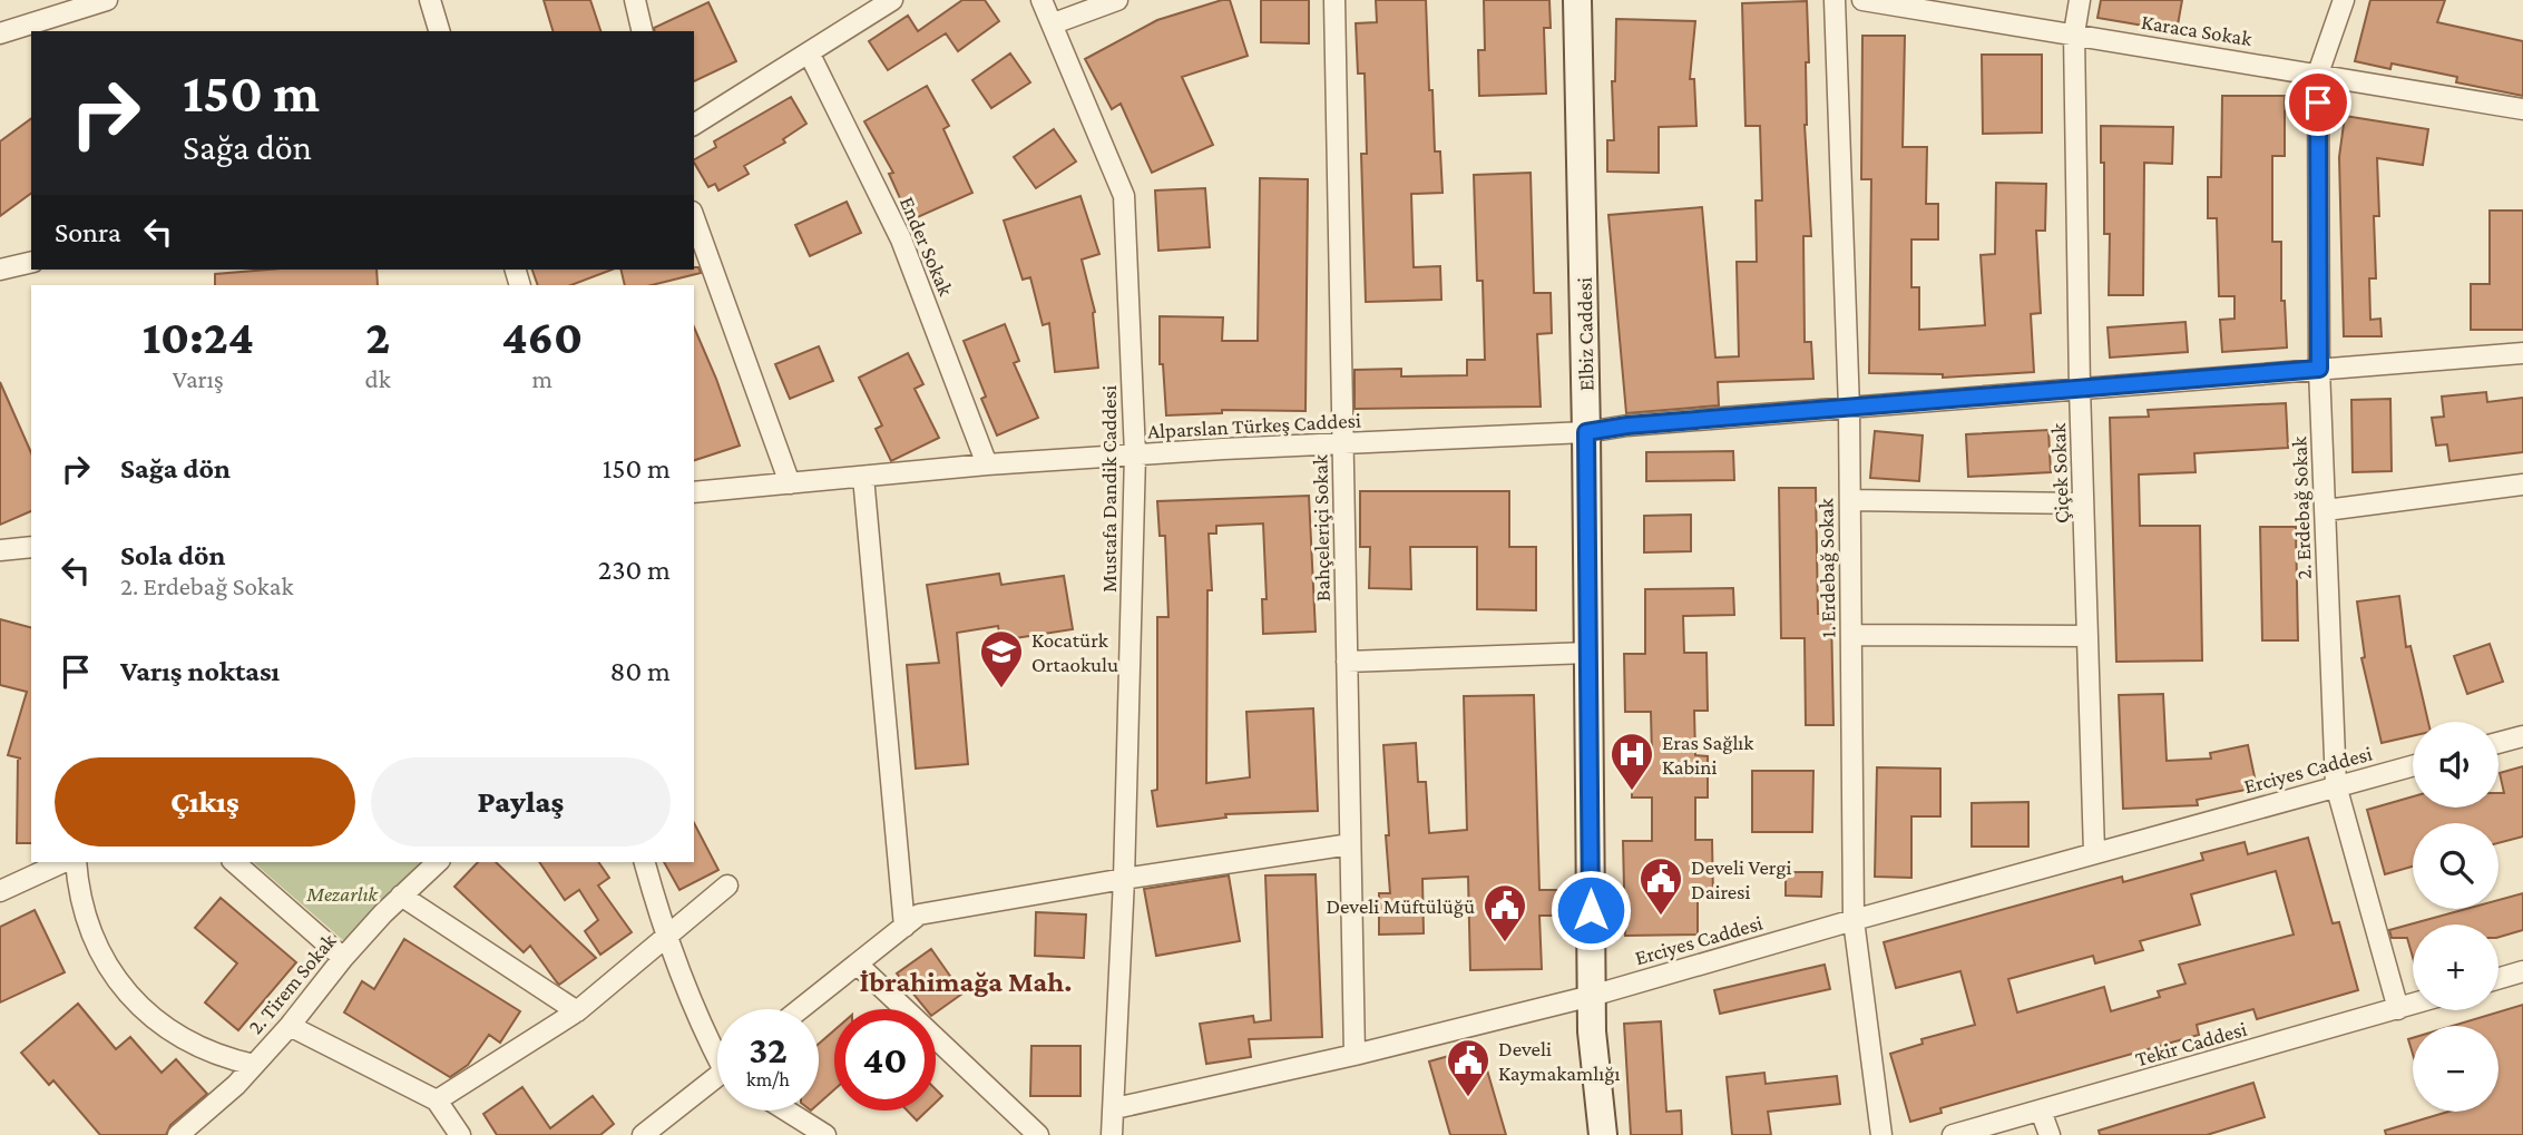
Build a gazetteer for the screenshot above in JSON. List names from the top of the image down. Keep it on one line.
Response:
{"streets":{"street":["Karaca Sokak","Ender Sokak","Elbiz Caddesi","Alparslan Türkeş Caddesi","Çiçek Sokak","Mustafa Dandik Caddesi","2. Erdebağ Sokak","Bahçeleriçi Sokak","1. Erdebağ Sokak","Erciyes Caddesi","2. Tirem Sokak","Tekir Caddesi"]},"crossings":[["Karaca Sokak","Çiçek Sokak"],["Karaca Sokak","2. Erdebağ Sokak"],["Ender Sokak","Alparslan Türkeş Caddesi"],["Elbiz Caddesi","Alparslan Türkeş Caddesi"],["Elbiz Caddesi","Erciyes Caddesi"],["Alparslan Türkeş Caddesi","Çiçek Sokak"],["Alparslan Türkeş Caddesi","Mustafa Dandik Caddesi"],["Alparslan Türkeş Caddesi","2. Erdebağ Sokak"],["Alparslan Türkeş Caddesi","Bahçeleriçi Sokak"],["Alparslan Türkeş Caddesi","1. Erdebağ Sokak"],["Çiçek Sokak","Erciyes Caddesi"],["Mustafa Dandik Caddesi","Erciyes Caddesi"],["2. Erdebağ Sokak","Erciyes Caddesi"],["2. Erdebağ Sokak","Tekir Caddesi"],["Bahçeleriçi Sokak","Erciyes Caddesi"],["1. Erdebağ Sokak","Erciyes Caddesi"]],"districts":["İbrahimağa Mah."],"parks":["Mezarlık"],"places":{"school or university":["Kocatürk Ortaokulu"],"hospital":["Eras Sağlık Kabini"],"public building":["Develi Vergi Dairesi","Develi Müftülüğü","Develi Kaymakamlığı"]},"page":{"turn":["150 m","Sağa dön"],"then":"Sonra","eta":["10:24","Varış","2","dk","460","m"],"list":[{"name":"Sağa dön","value":"150 m"},{"name":"Sola dön","note":"2. Erdebağ Sokak","value":"230 m"},{"name":"Varış noktası","value":"80 m"}],"map_buttons":["+","−"],"buttons":["Çıkış","Paylaş"],"speed":"32 km/h","limit":"40"}}
